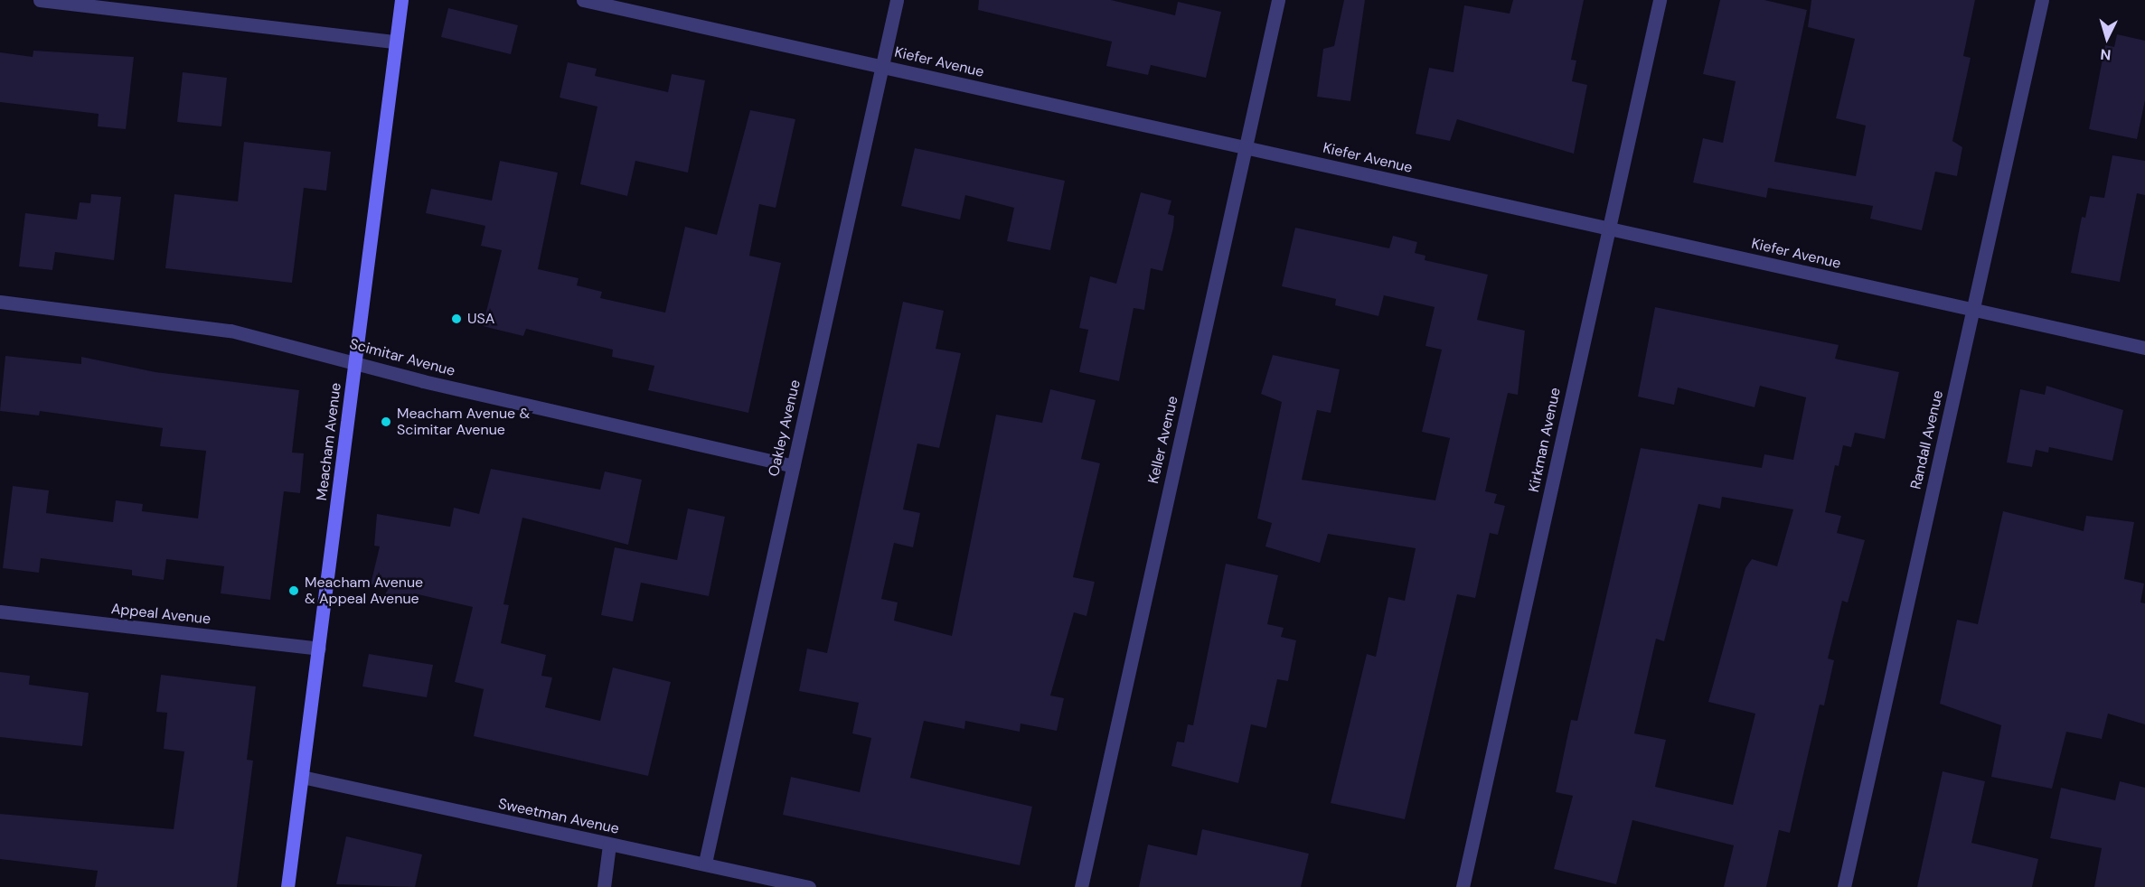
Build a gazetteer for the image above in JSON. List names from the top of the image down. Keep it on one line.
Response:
{"streets":{"main road":["Meacham Avenue"],"street":["Kiefer Avenue","Scimitar Avenue","Oakley Avenue","Keller Avenue","Kirkman Avenue","Randall Avenue","Appeal Avenue","Sweetman Avenue"]},"crossings":[["Kiefer Avenue","Oakley Avenue"],["Kiefer Avenue","Keller Avenue"],["Kiefer Avenue","Kirkman Avenue"],["Kiefer Avenue","Randall Avenue"],["Scimitar Avenue","Oakley Avenue"],["Scimitar Avenue","Meacham Avenue"],["Oakley Avenue","Sweetman Avenue"],["Meacham Avenue","Appeal Avenue"],["Meacham Avenue","Sweetman Avenue"]],"places":["USA","Meacham Avenue & Scimitar Avenue","Meacham Avenue & Appeal Avenue"],"north":"bottom"}
